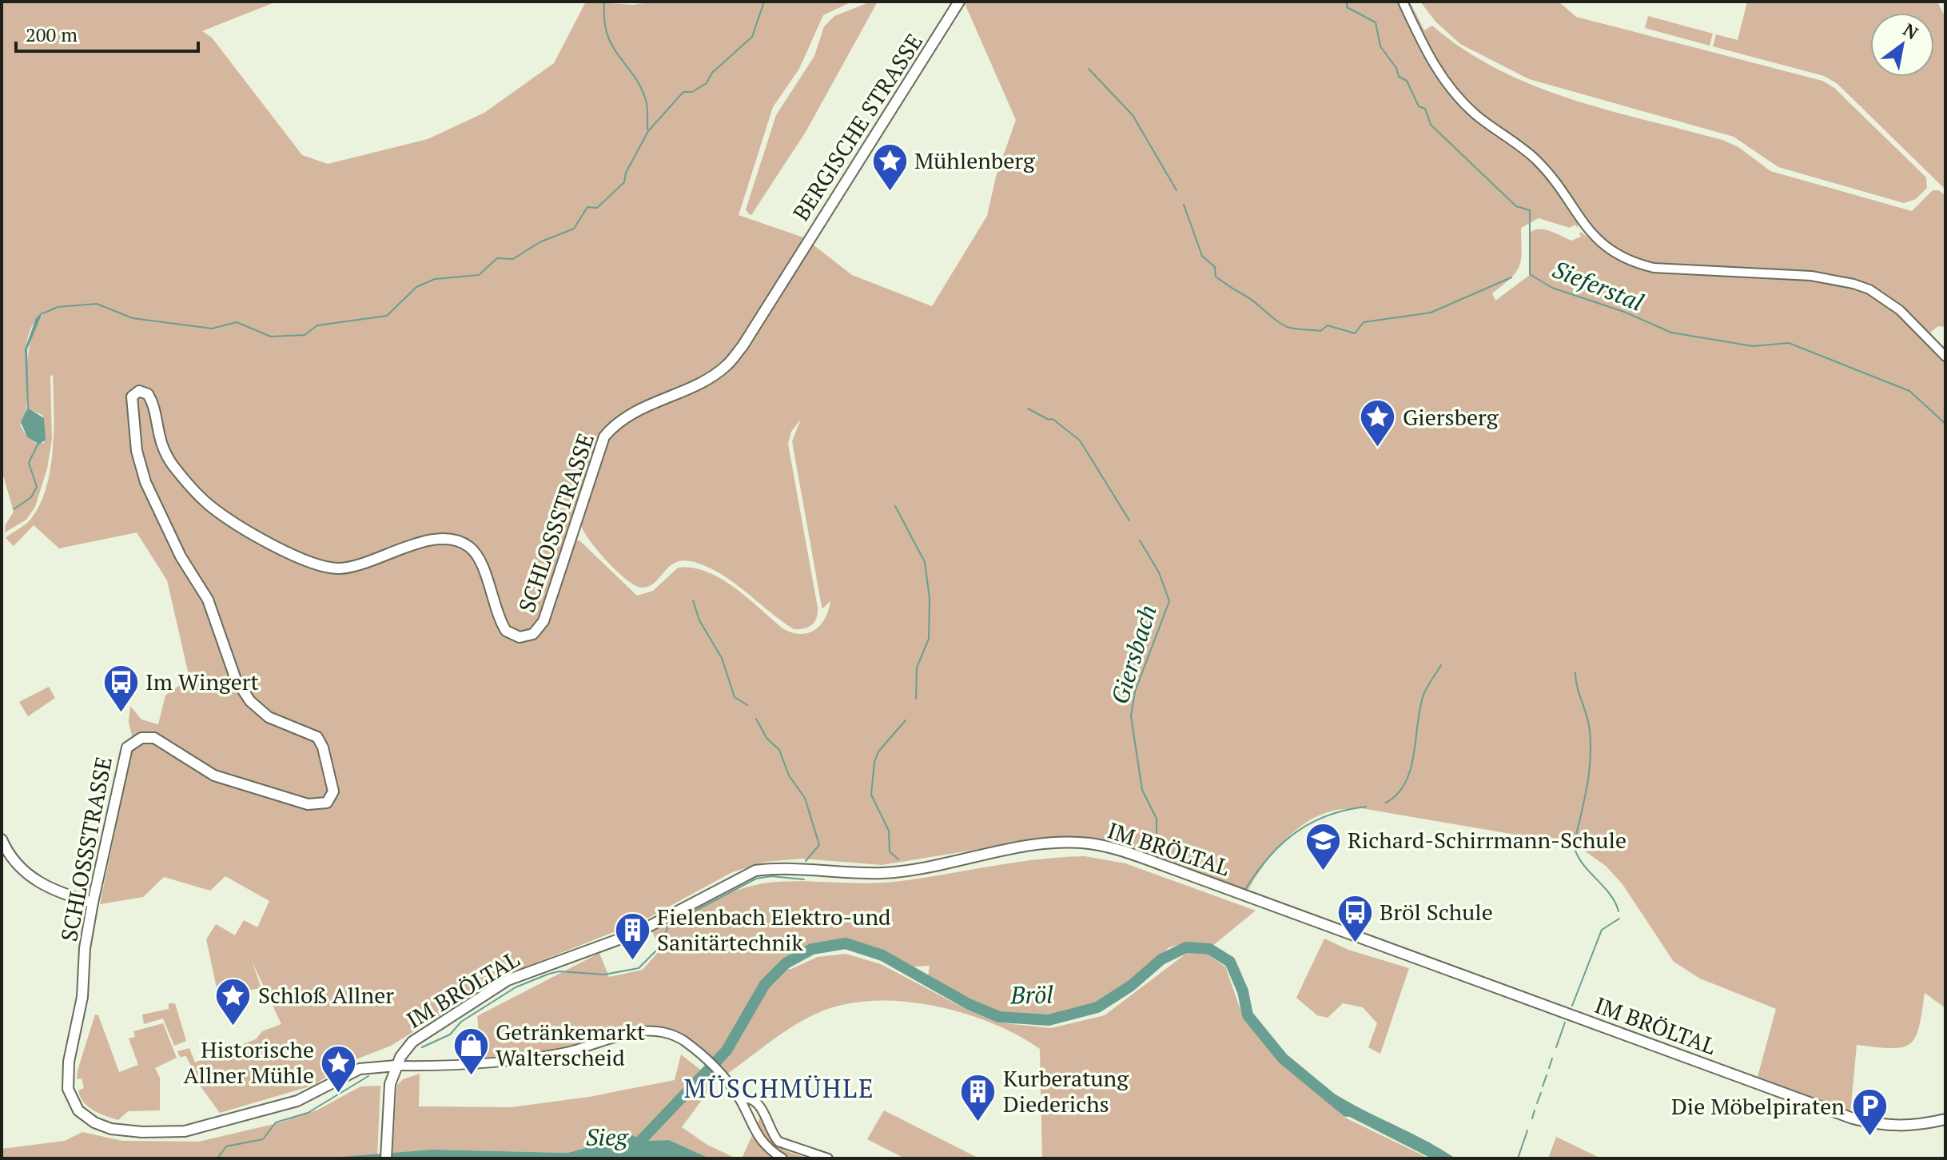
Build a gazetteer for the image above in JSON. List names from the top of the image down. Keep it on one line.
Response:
{"streets":{"main road":["BERGISCHE STRASSE","SCHLOSSSTRASSE","IM BRÖLTAL"]},"crossings":[["BERGISCHE STRASSE","SCHLOSSSTRASSE"],["SCHLOSSSTRASSE","IM BRÖLTAL"]],"districts":["MÜSCHMÜHLE"],"water":["Sieferstal","Giersbach","Bröl","Sieg"],"places":{"place":["Mühlenberg","Giersberg","Schloß Allner","Historische Allner Mühle"],"bus stop":["Im Wingert","Bröl Schule"],"school or university":["Richard-Schirrmann-Schule"],"building":["Fielenbach Elektro-und Sanitärtechnik","Kurberatung Diederichs"],"shop":["Getränkemarkt Walterscheid"],"parking":["Die Möbelpiraten"]},"scale_bar":"200 m","north":"top right"}
